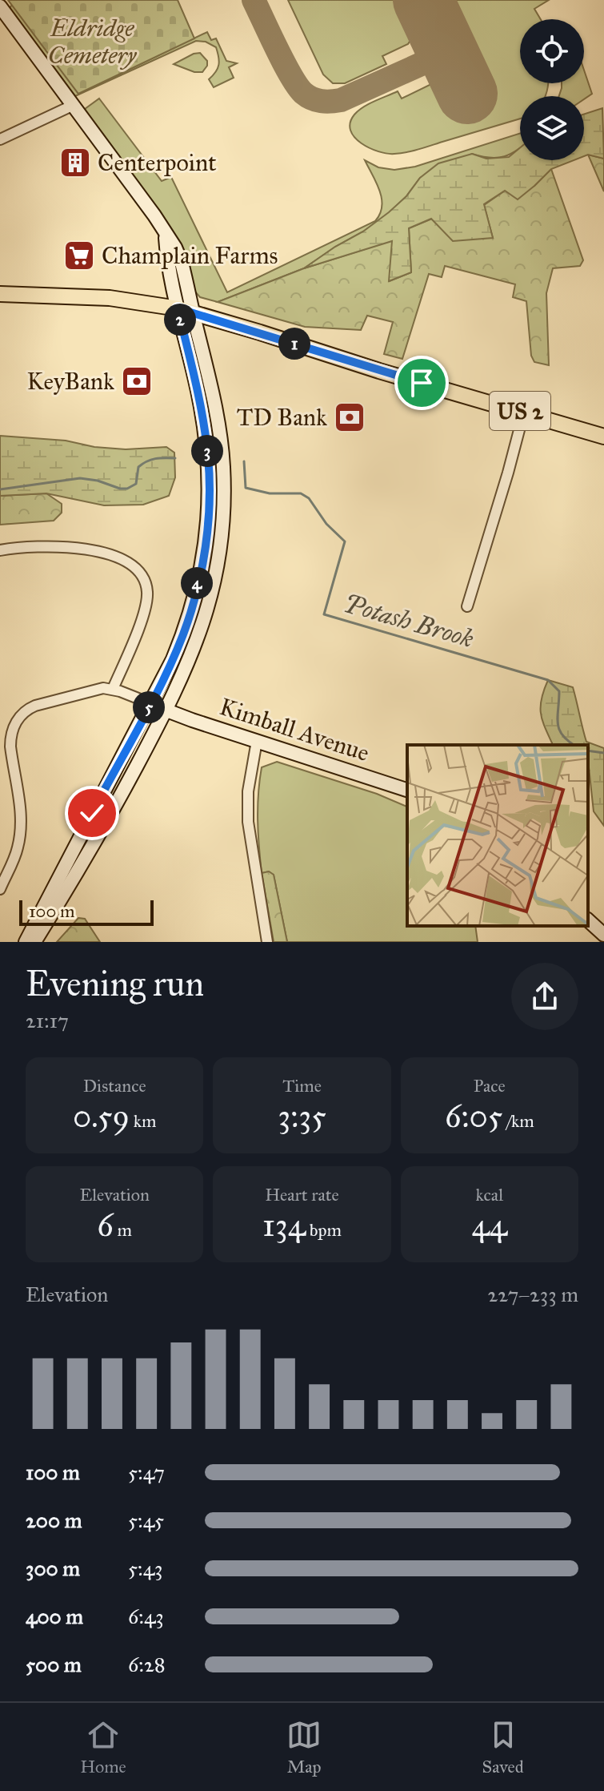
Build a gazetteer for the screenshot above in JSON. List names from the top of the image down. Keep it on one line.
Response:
{"streets":{"main road":["US 2","Kimball Avenue"]},"water":["Potash Brook"],"parks":["Eldridge Cemetery"],"places":{"building":["Centerpoint"],"supermarket":["Champlain Farms"],"bank":["KeyBank","TD Bank"]},"scale_bar":"100 m","page":{"pins":["2","1","3","4","5"],"scale":"100 m","heading":["Evening run","21:17"],"stats":[["Distance","0.59 km"],["Time","3:35"],["Pace","6:05 /km"],["Elevation","6 m"],["Heart rate","134 bpm"],["kcal","44"]],"chart":["Elevation","227–233 m"],"list":[{"name":"100 m","note":"5:47"},{"name":"200 m","note":"5:45"},{"name":"300 m","note":"5:43"},{"name":"400 m","note":"6:43"},{"name":"500 m","note":"6:28"}],"tabs":["Home","Map","Saved"]}}
